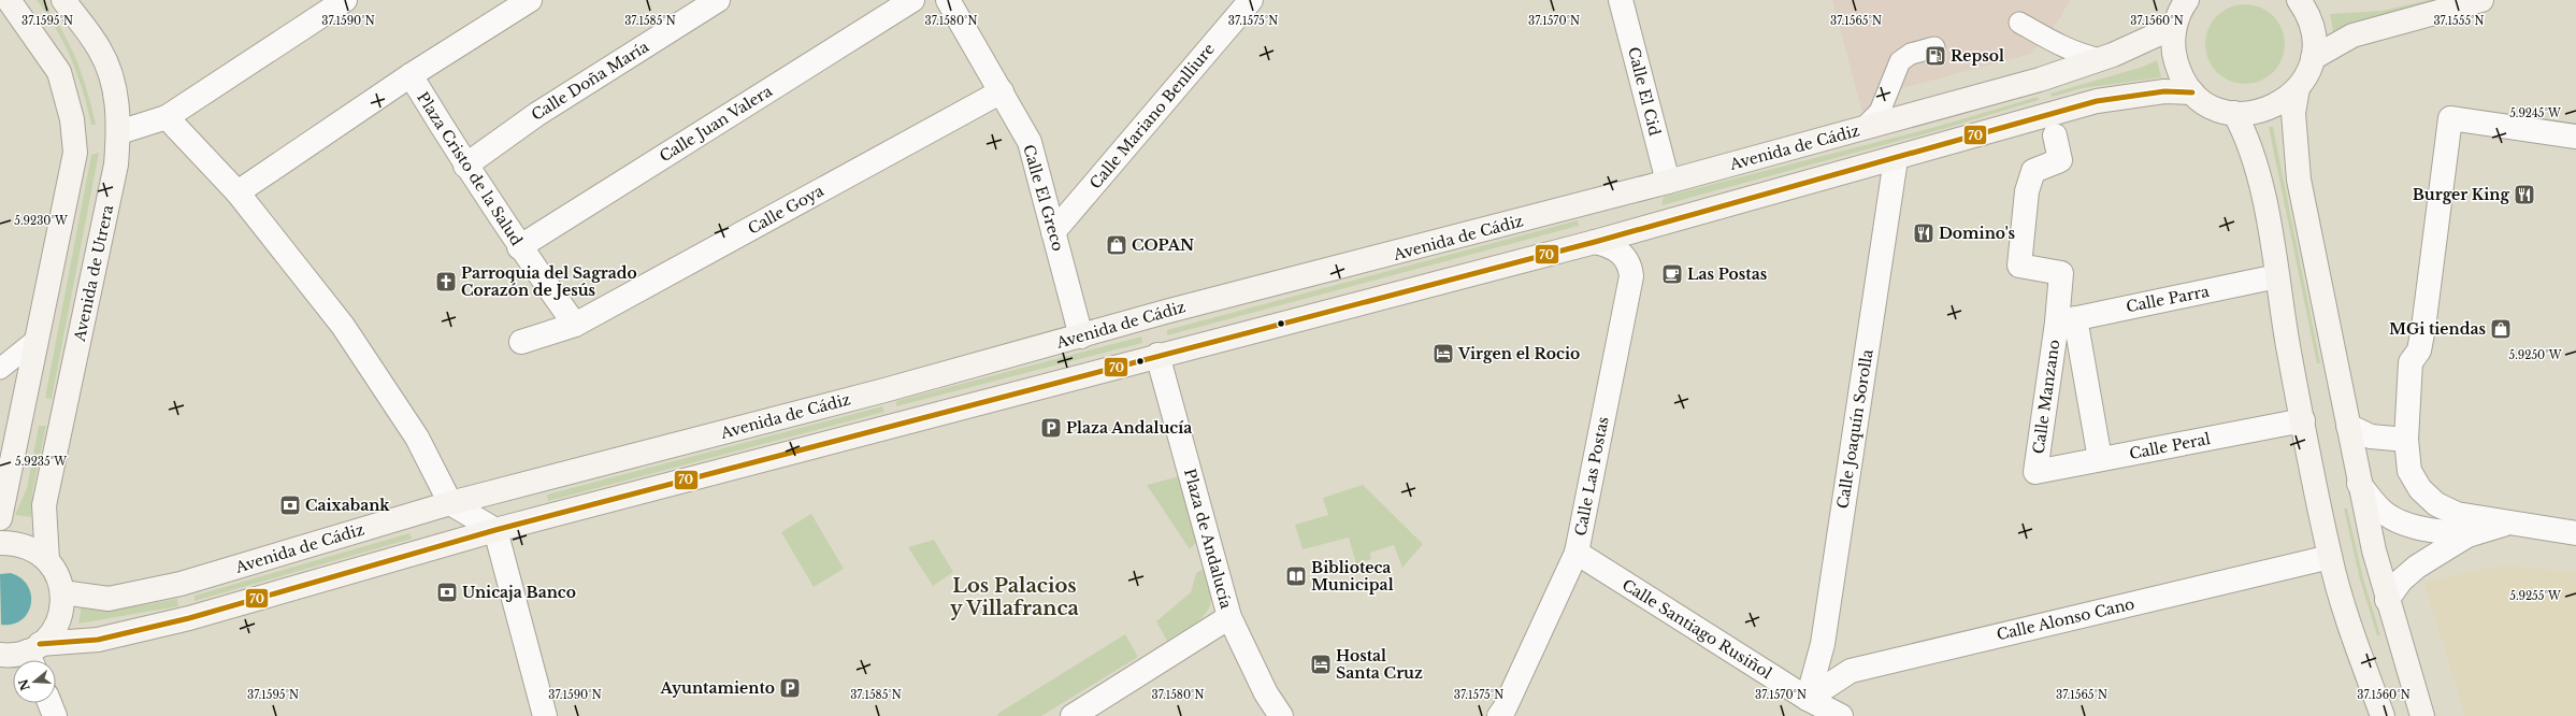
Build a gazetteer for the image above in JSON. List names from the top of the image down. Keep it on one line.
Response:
{"streets":{"main road":["Avenida de Cádiz","Avenida de Utrera"],"street":["Calle Doña María","Calle El Cid","Calle Mariano Benlliure","Calle Juan Valera","Plaza Cristo de la Salud","Calle El Greco","Calle Goya","Calle Parra","Calle Manzano","Calle Joaquín Sorolla","Calle Peral","Calle Las Postas","Plaza de Andalucía","Calle Alonso Cano","Calle Santiago Rusiñol"]},"crossings":[["Calle Doña María","Plaza Cristo de la Salud"],["Calle El Cid","Avenida de Cádiz"],["Calle Mariano Benlliure","Calle El Greco"],["Calle Juan Valera","Plaza Cristo de la Salud"],["Avenida de Cádiz","Calle El Greco"],["Plaza Cristo de la Salud","Calle Goya"],["Calle El Greco","Calle Goya"],["Calle Parra","Calle Manzano"],["Calle Manzano","Calle Peral"],["Calle Joaquín Sorolla","Calle Alonso Cano"],["Calle Joaquín Sorolla","Calle Santiago Rusiñol"],["Calle Las Postas","Calle Santiago Rusiñol"],["Calle Alonso Cano","Calle Santiago Rusiñol"]],"districts":["Los Palacios y Villafranca"],"places":{"fuel station":["Repsol"],"restaurant":["Burger King","Domino's"],"shop":["COPAN","MGi tiendas"],"cafe":["Las Postas"],"church":["Parroquia del Sagrado Corazón de Jesús"],"hotel":["Virgen el Rocio","Hostal Santa Cruz"],"parking":["Plaza Andalucía","Ayuntamiento"],"bank":["Caixabank","Unicaja Banco"],"library":["Biblioteca Municipal"]},"lines":["transit line 70"],"north":"left","coordinates":["37.1595°N","37.1590°N","37.1585°N","37.1580°N","37.1575°N","37.1570°N","37.1565°N","37.1560°N","37.1555°N","5.9245°W","5.9230°W","5.9250°W","5.9235°W","5.9255°W"]}
